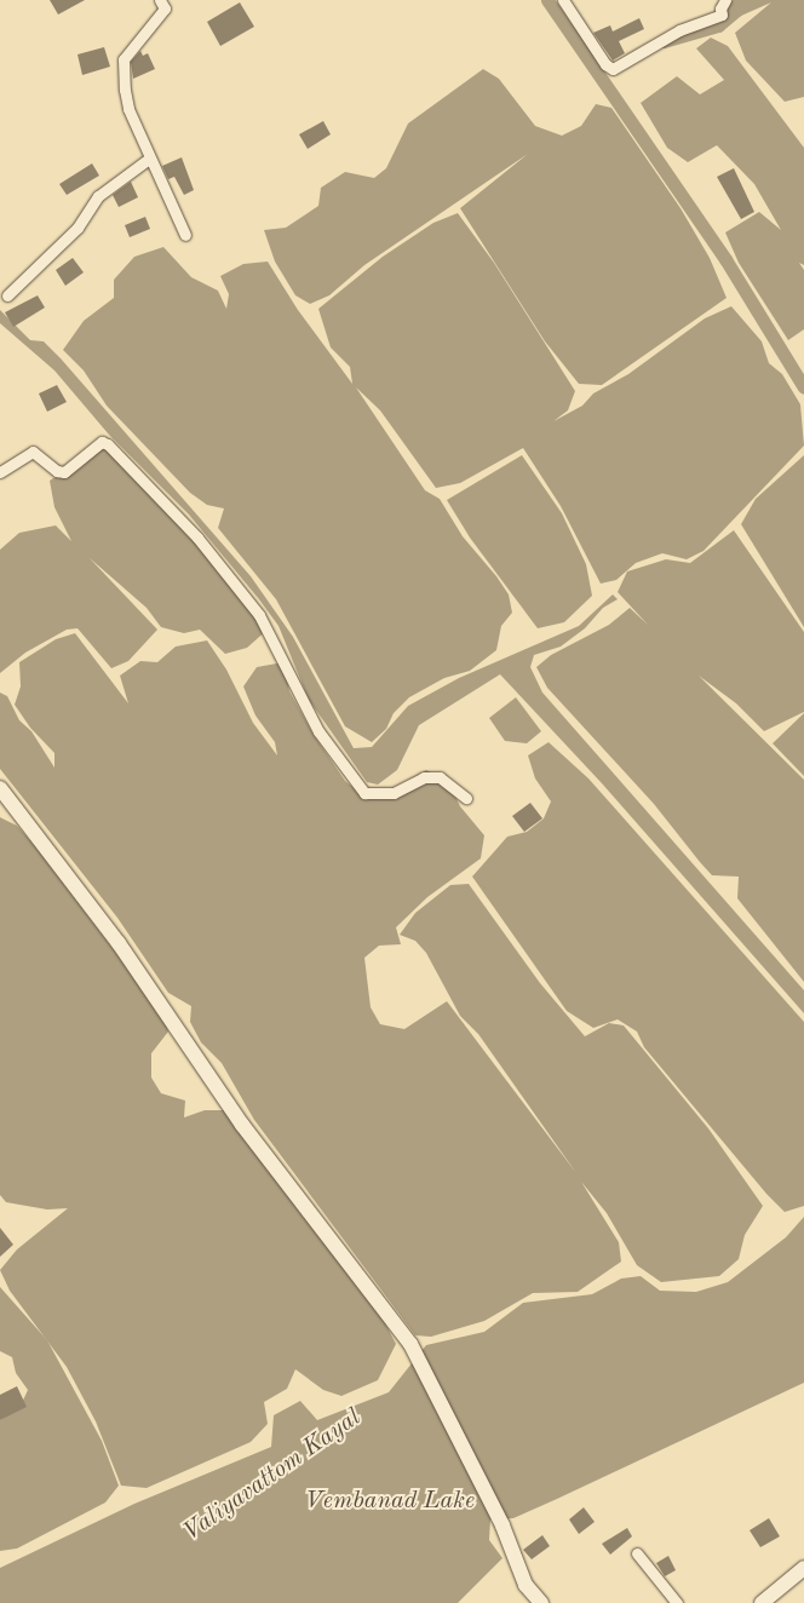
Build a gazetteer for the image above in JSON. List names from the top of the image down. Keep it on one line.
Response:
{"water":["Valiyavattom Kayal","Vembanad Lake"]}
